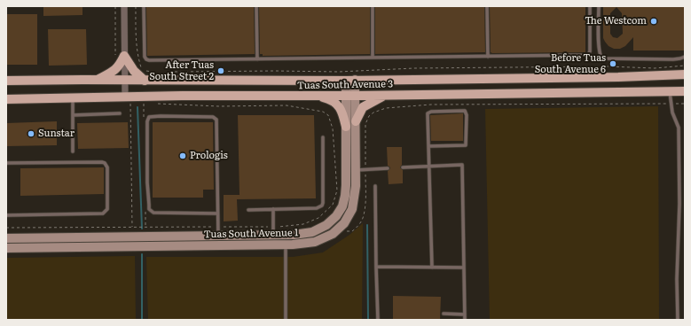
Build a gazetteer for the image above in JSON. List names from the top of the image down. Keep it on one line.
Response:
{"streets":{"main road":["Tuas South Avenue 3","Tuas South Avenue 1"]},"crossings":[["Tuas South Avenue 3","Tuas South Avenue 1"]],"places":["The Westcom","Before Tuas South Avenue 6","After Tuas South Street 2","Sunstar","Prologis"]}
